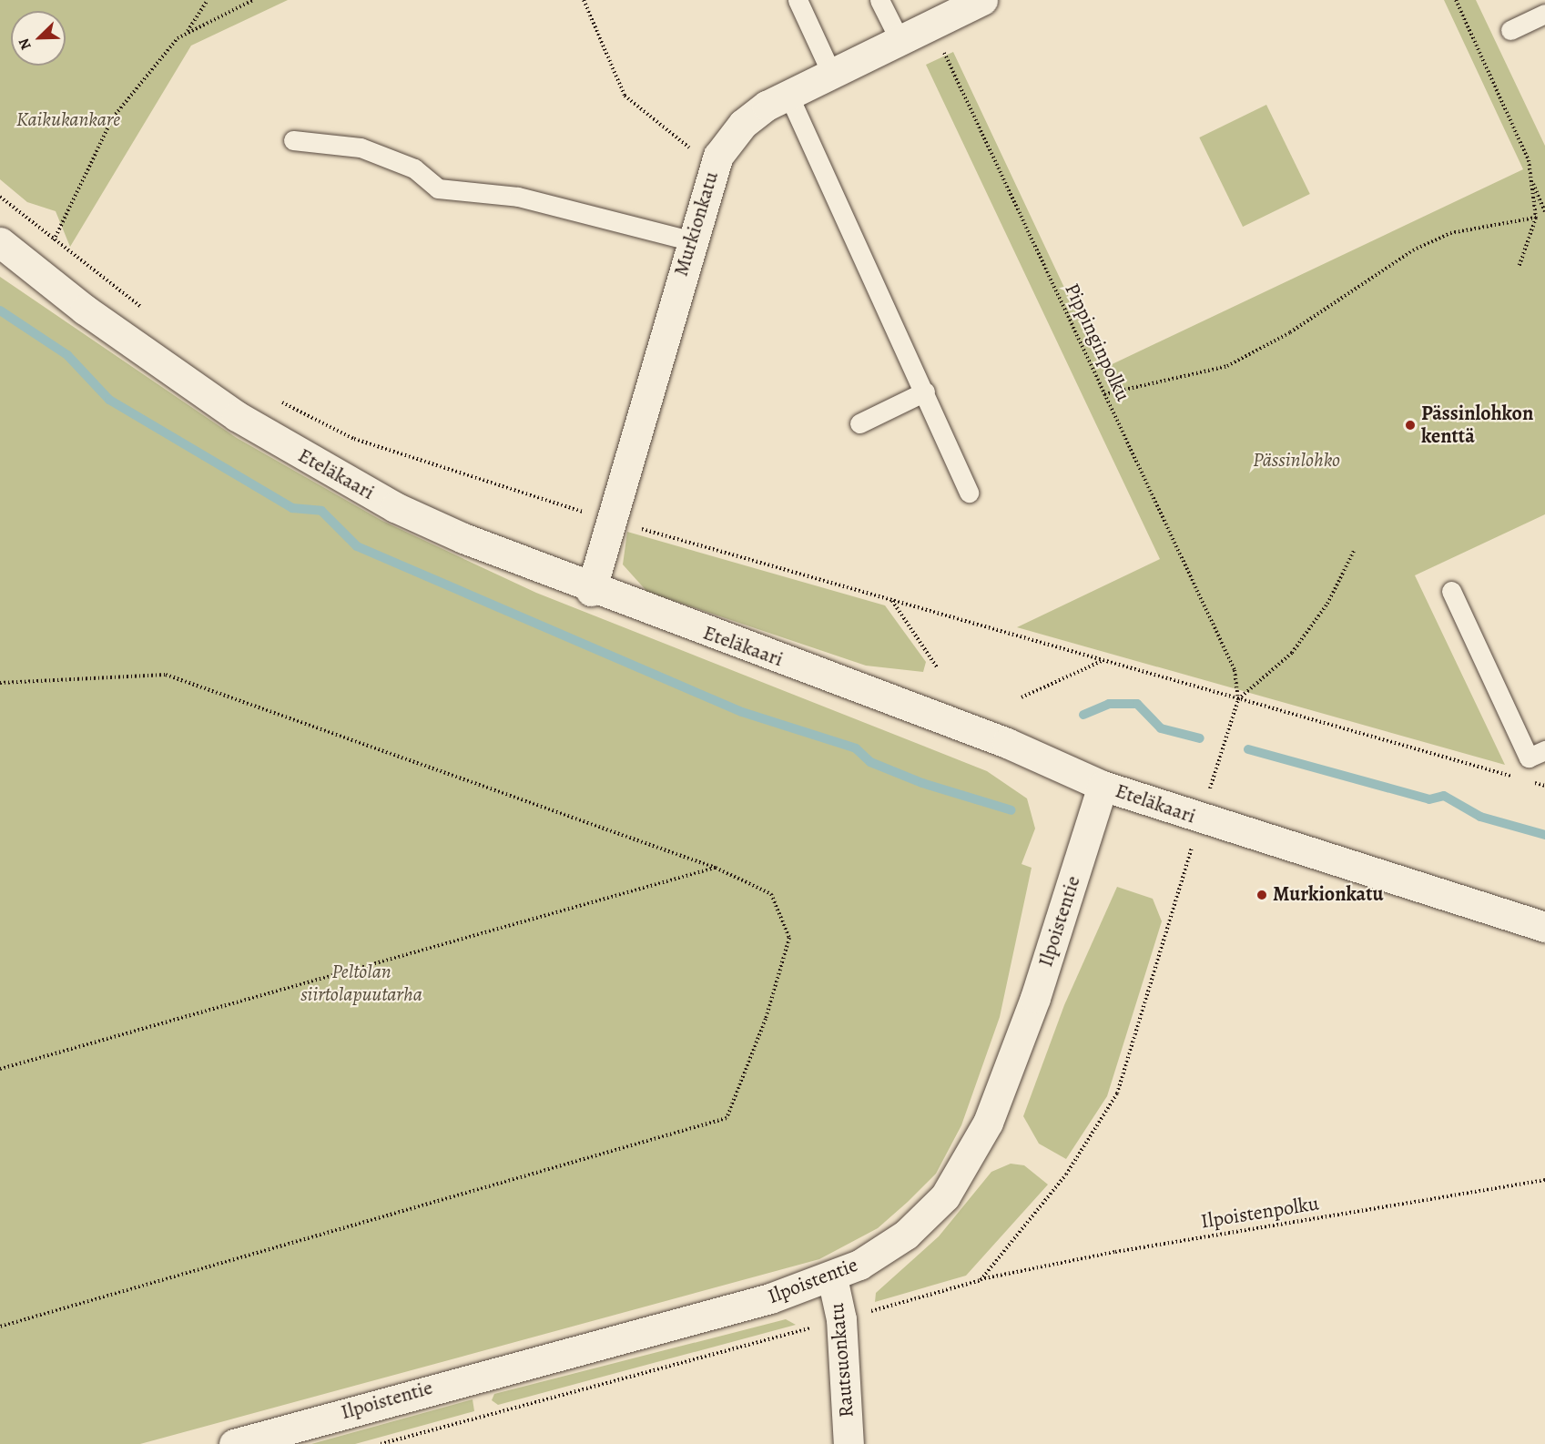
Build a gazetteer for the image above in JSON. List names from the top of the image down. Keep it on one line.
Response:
{"streets":{"street":["Murkionkatu","Eteläkaari","Ilpoistentie","Rautsuonkatu"],"path":["Pippinginpolku","Ilpoistenpolku"]},"crossings":[["Murkionkatu","Pippinginpolku"],["Murkionkatu","Eteläkaari"],["Eteläkaari","Ilpoistentie"],["Ilpoistentie","Rautsuonkatu"]],"parks":["Kaikukankare","Pässinlohko","Peltolan siirtolapuutarha"],"places":["Pässinlohkon kenttä","Murkionkatu"],"north":"bottom left"}
